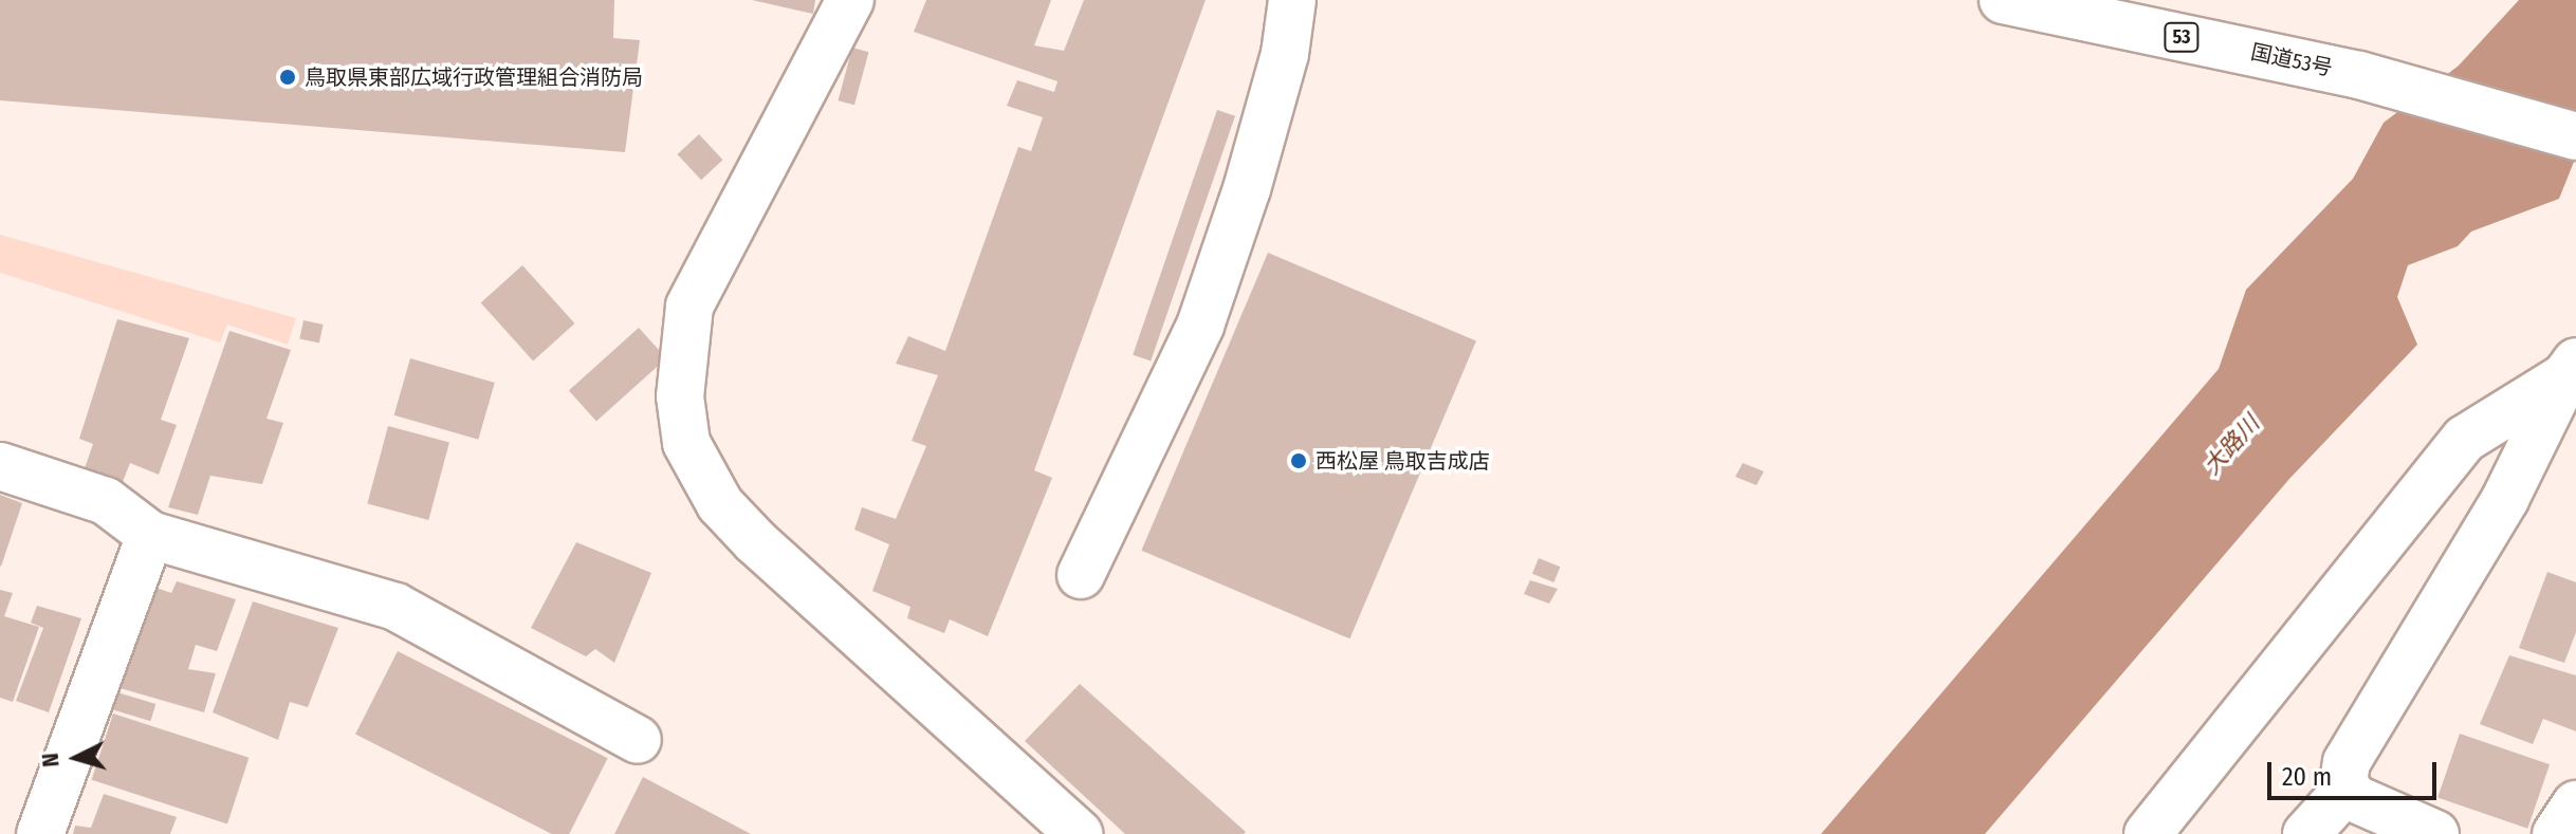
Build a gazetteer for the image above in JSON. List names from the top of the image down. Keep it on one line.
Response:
{"streets":{"main road":["53","国道53号"]},"water":["大路川"],"places":["鳥取県東部広域行政管理組合消防局","西松屋 鳥取吉成店"],"scale_bar":"20 m","north":"left"}
